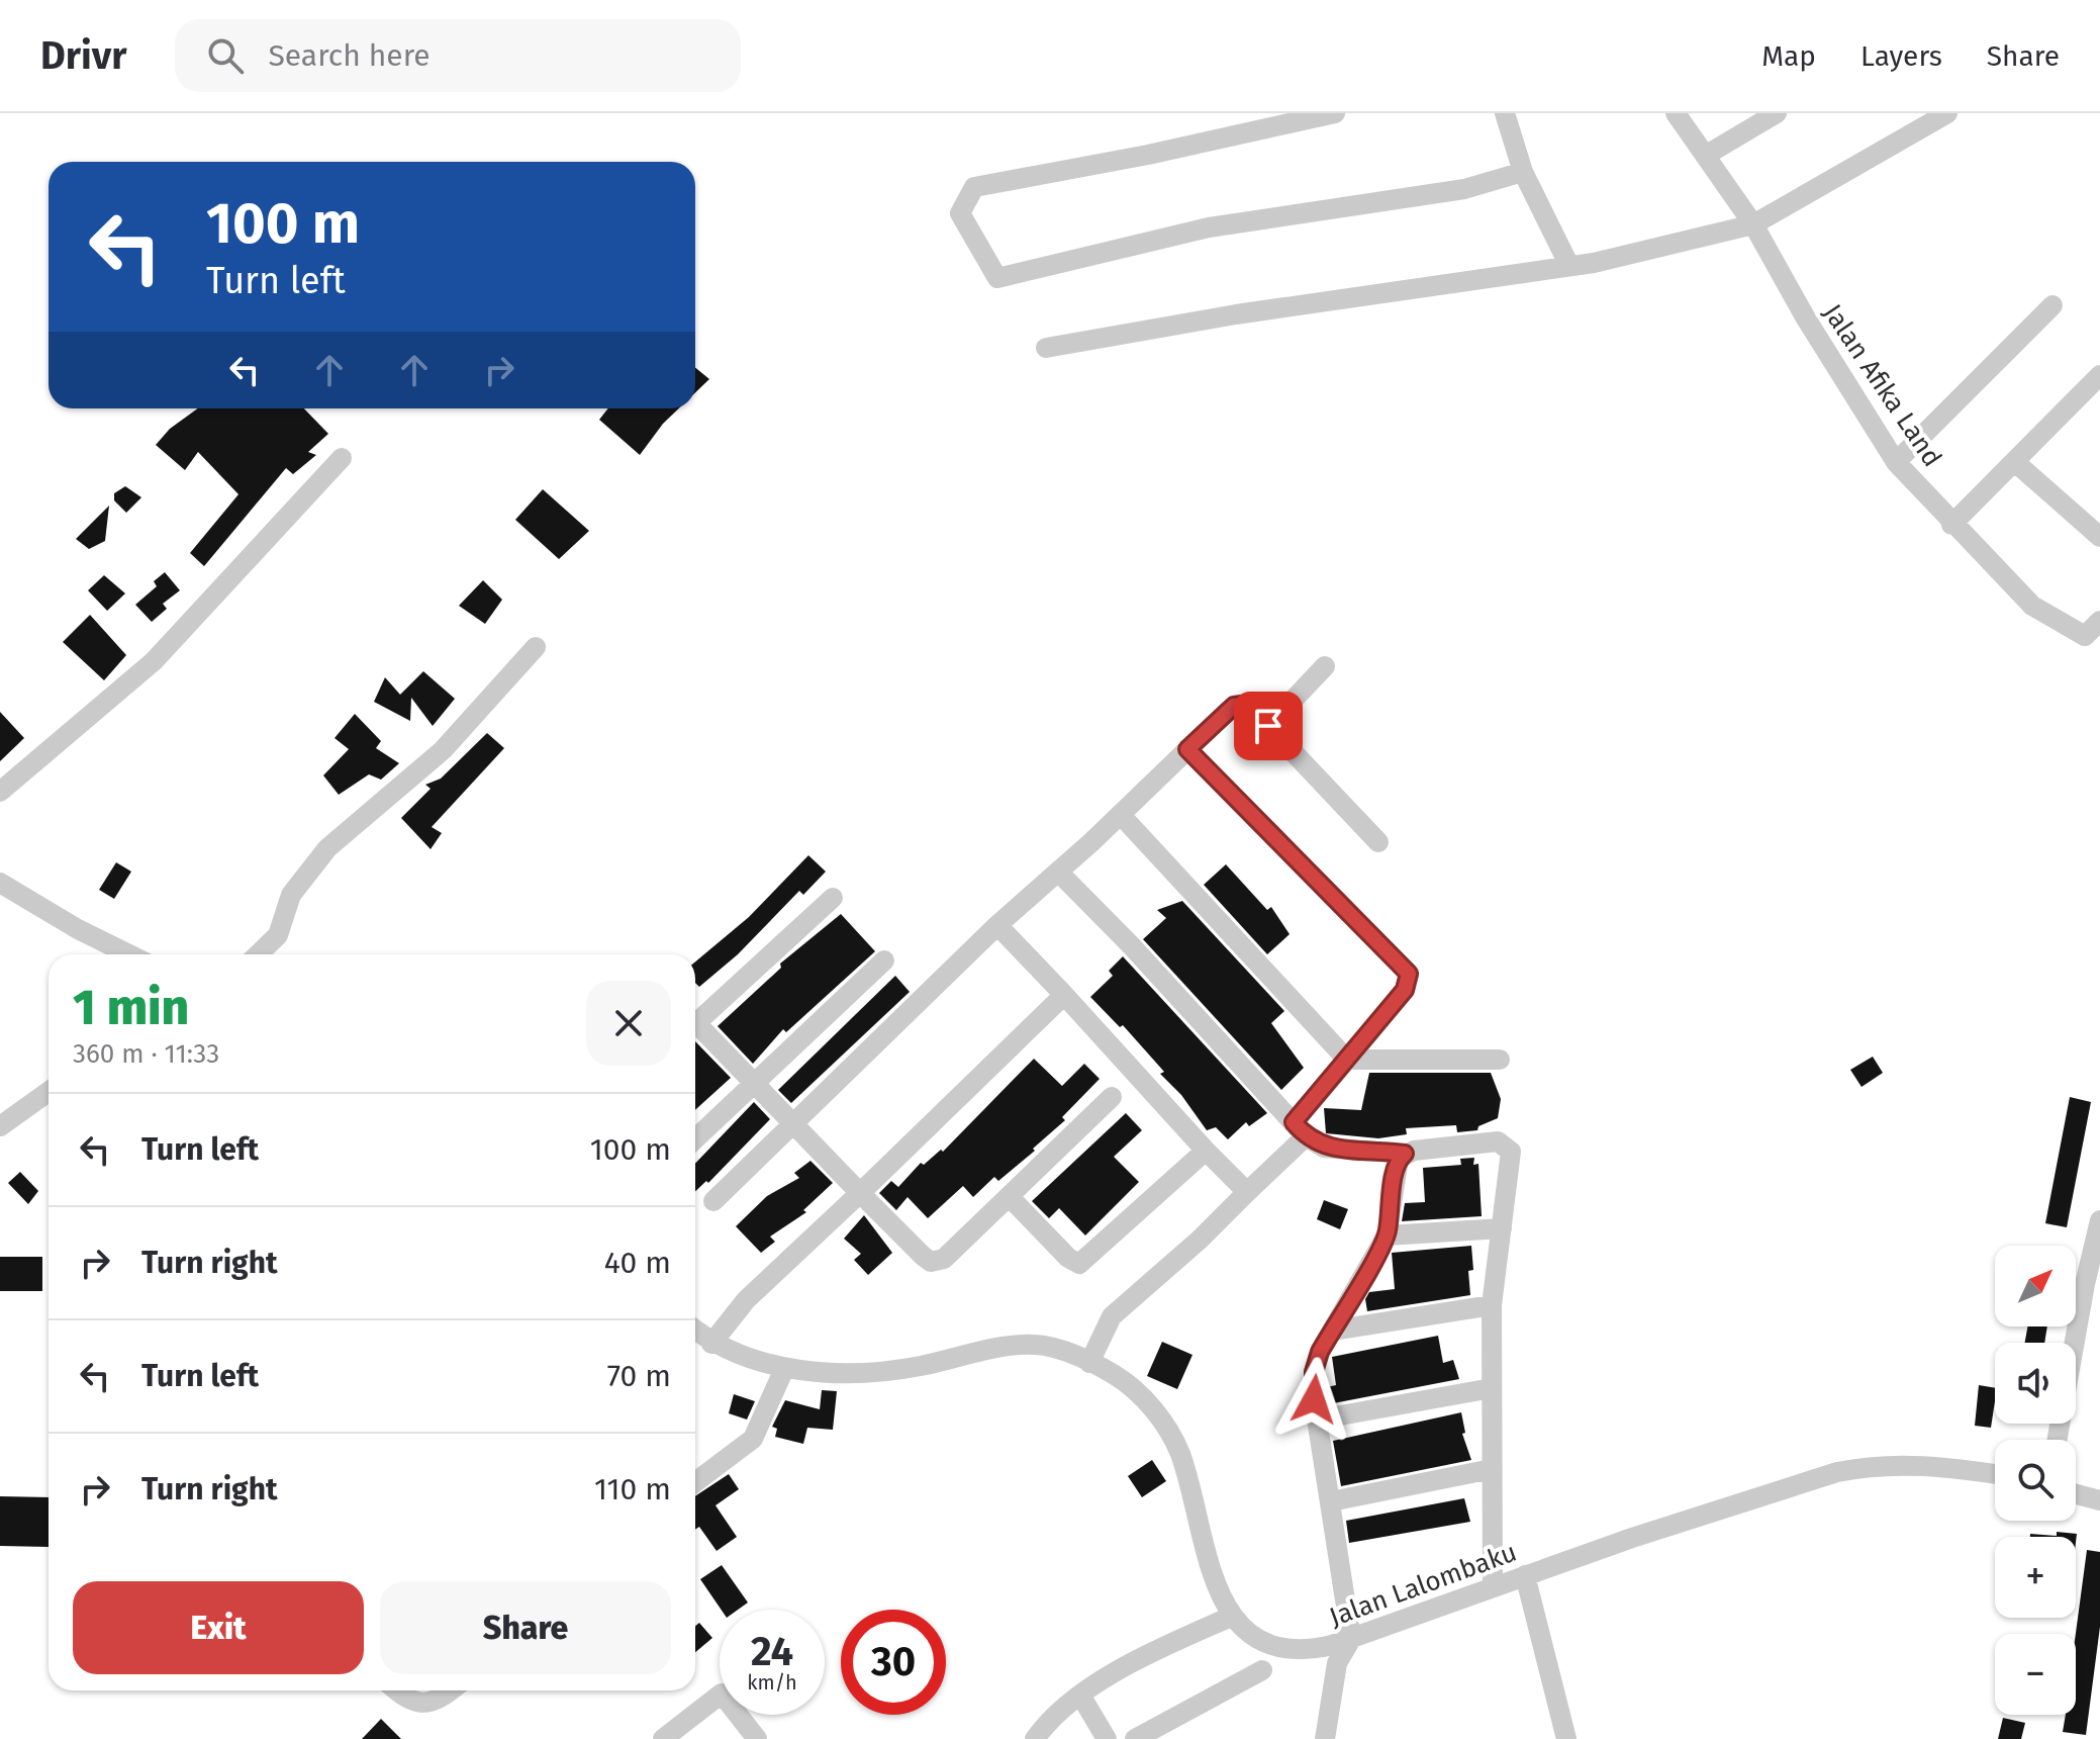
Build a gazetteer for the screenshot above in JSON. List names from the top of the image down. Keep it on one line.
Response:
{"streets":{"street":["Jalan Afika Land","Jalan Lalombaku"]},"north":"top right","page":{"header":"Drivr","search":"Search here","nav":["Map","Layers","Share"],"turn":["100 m","Turn left"],"heading":["1 min","360 m · 11:33"],"list":[{"name":"Turn left","value":"100 m"},{"name":"Turn right","value":"40 m"},{"name":"Turn left","value":"70 m"},{"name":"Turn right","value":"110 m"}],"map_buttons":["+","−"],"buttons":["Exit","Share"],"speed":"24 km/h","limit":"30"}}
